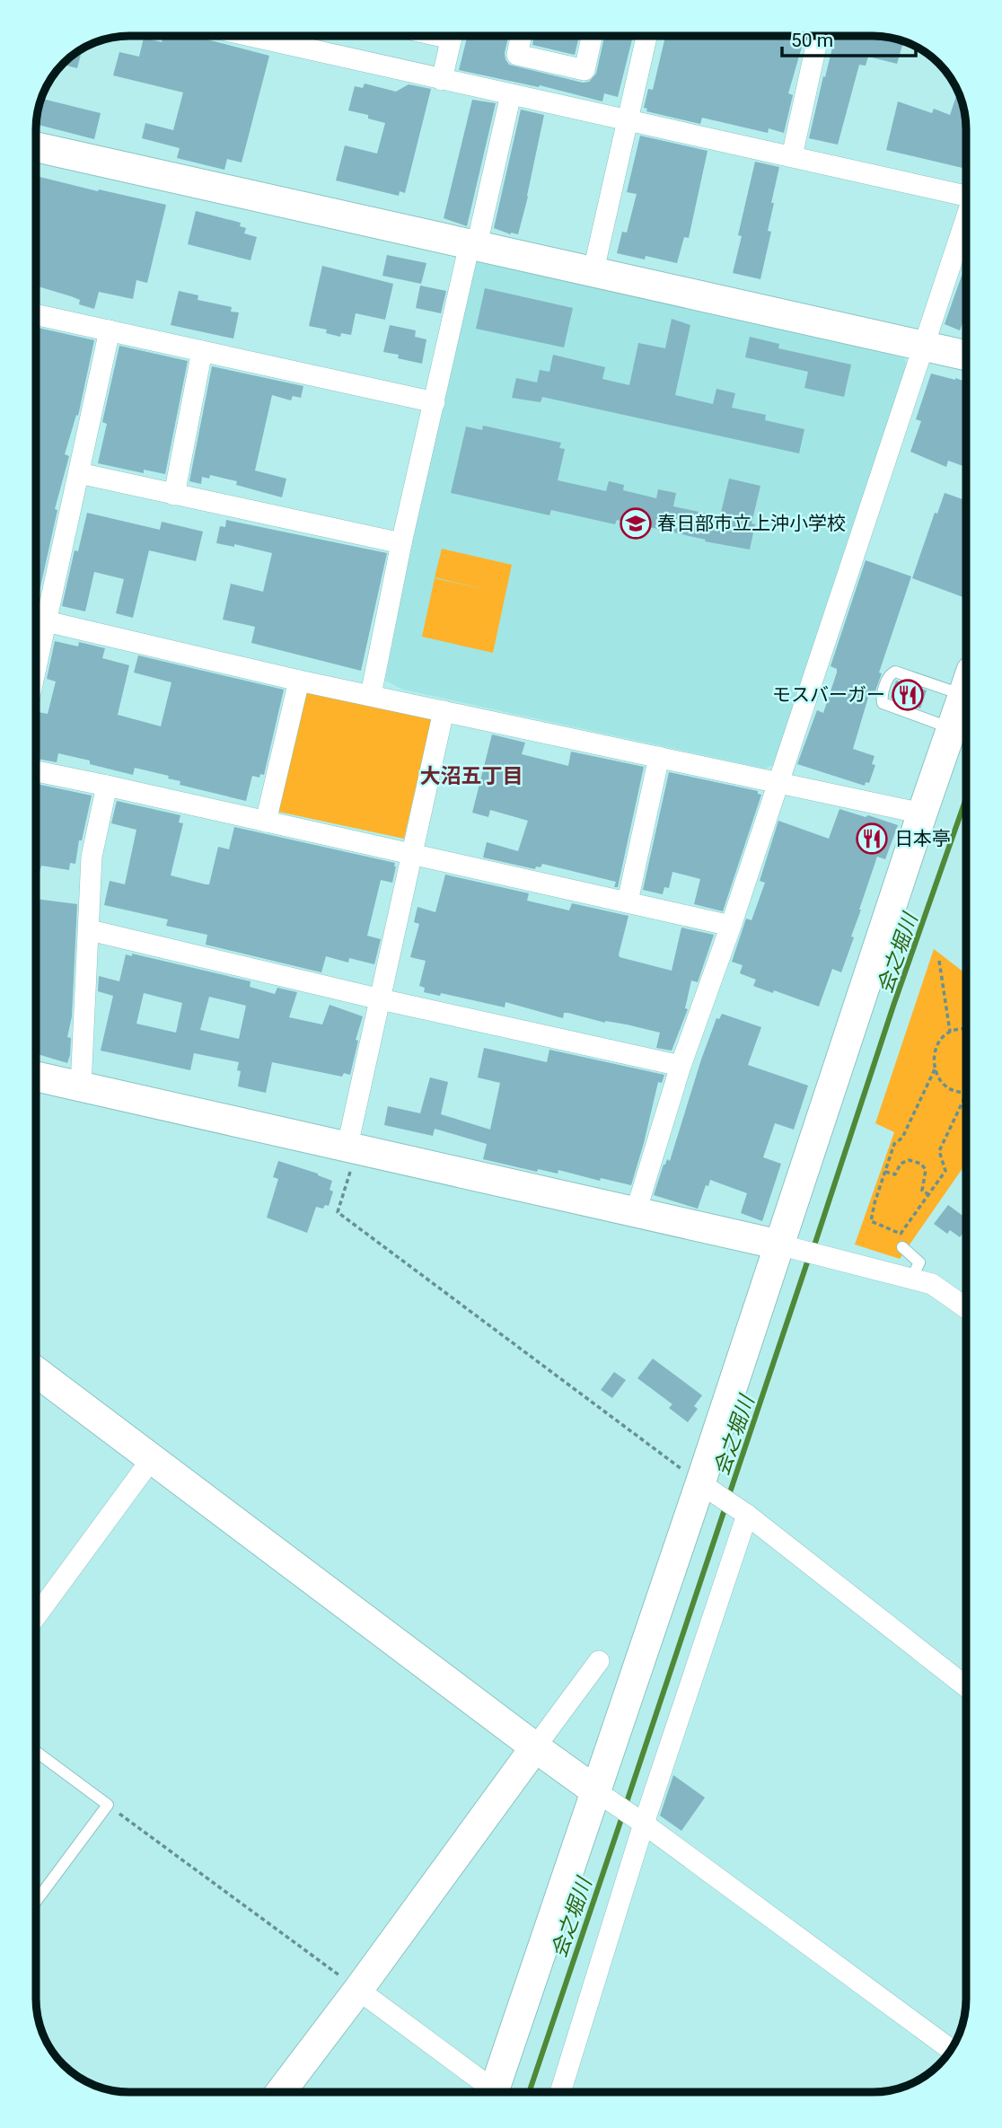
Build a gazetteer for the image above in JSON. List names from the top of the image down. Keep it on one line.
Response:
{"districts":["大沼五丁目"],"water":["会之堀川"],"places":{"school or university":["春日部市立上沖小学校"],"restaurant":["モスバーガー","日本亭"]},"scale_bar":"50 m"}
